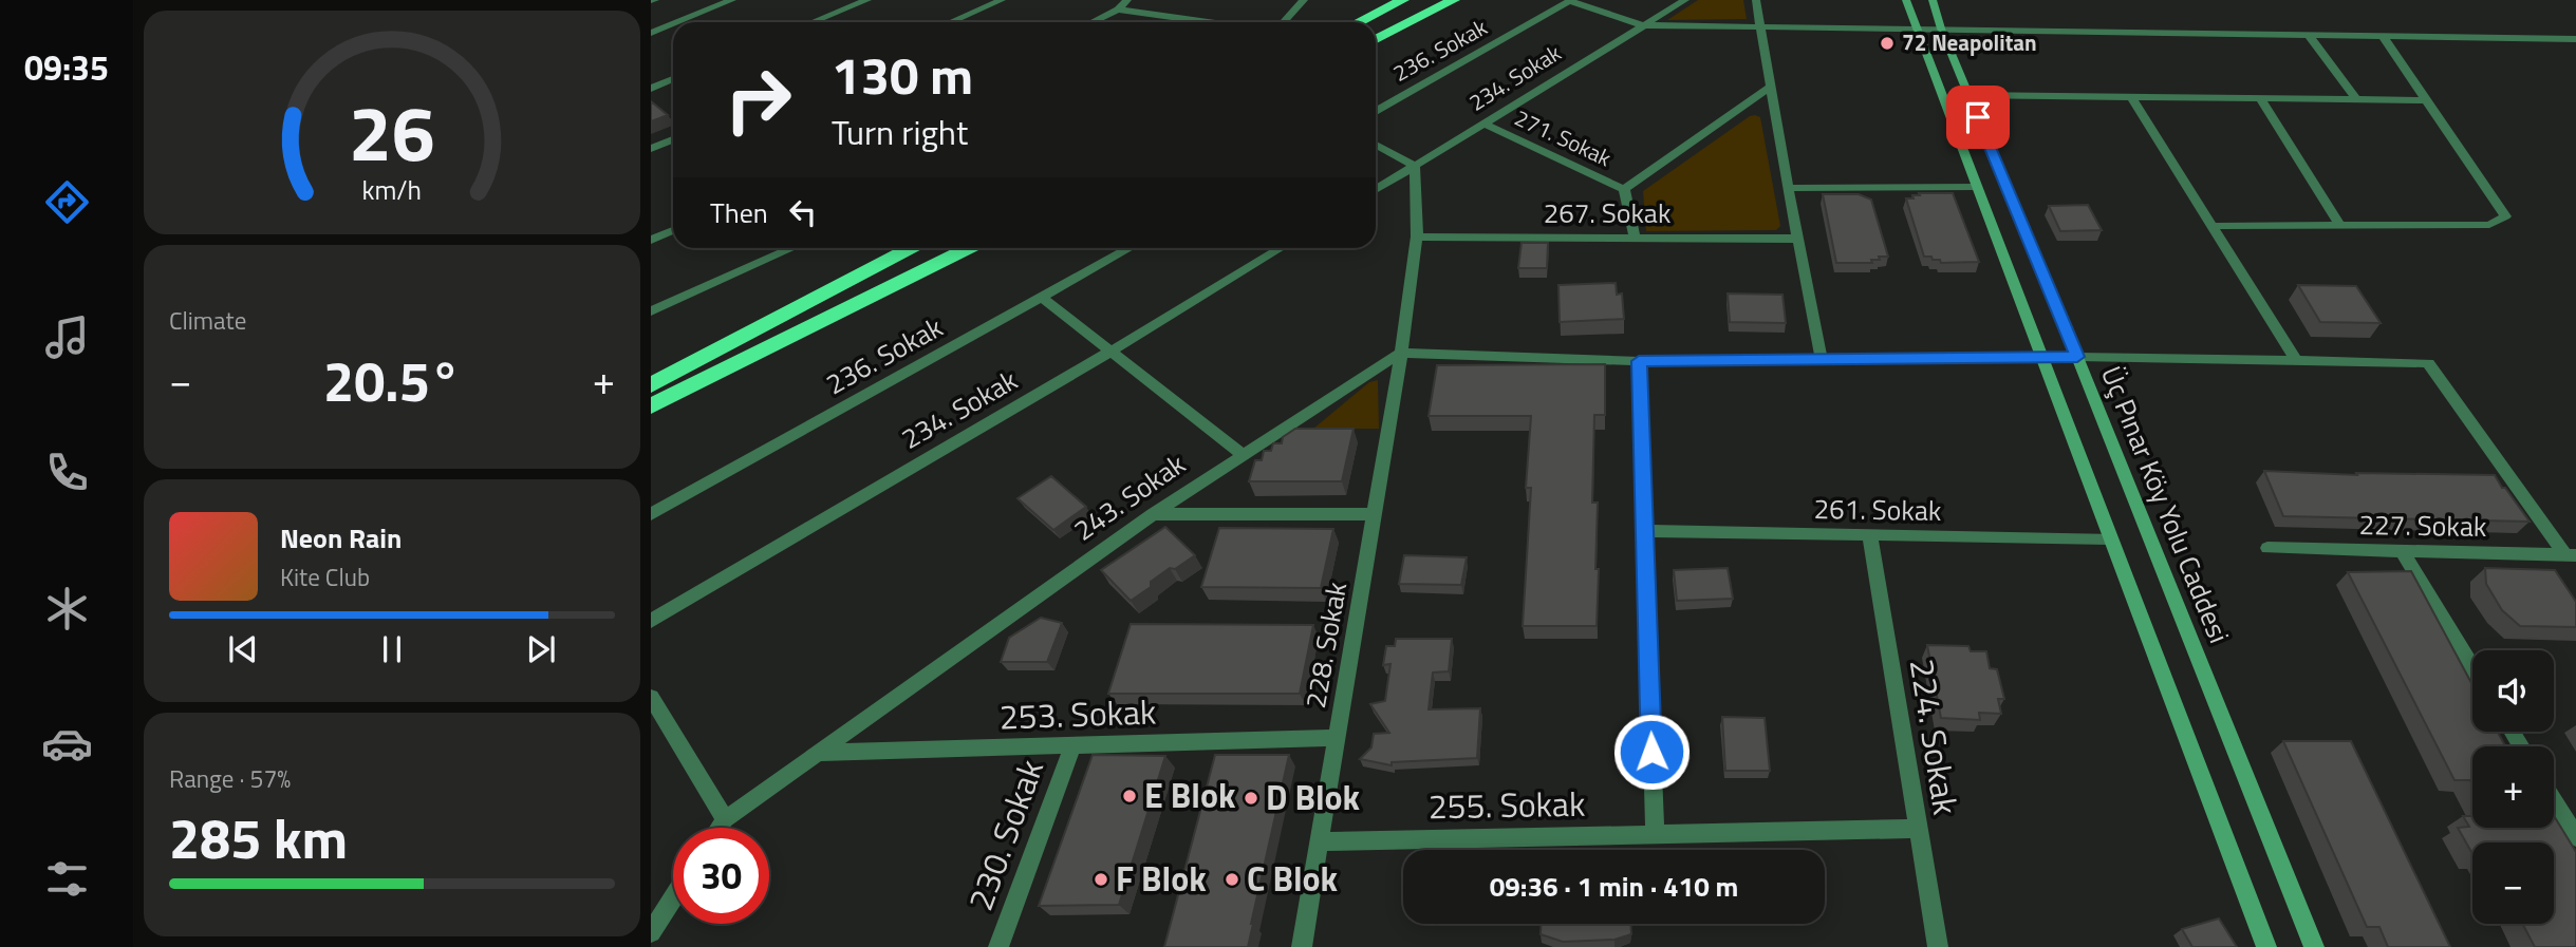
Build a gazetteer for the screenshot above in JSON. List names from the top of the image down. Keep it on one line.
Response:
{"streets":{"main road":["Üç Pınar Köy Yolu Caddesi"],"street":["236. Sokak","234. Sokak","271. Sokak","267. Sokak","243. Sokak","261. Sokak","227. Sokak","228. Sokak","253. Sokak","224. Sokak","255. Sokak","230. Sokak"]},"crossings":[["234. Sokak","271. Sokak"],["243. Sokak","228. Sokak"],["243. Sokak","253. Sokak"],["261. Sokak","224. Sokak"],["228. Sokak","253. Sokak"],["228. Sokak","255. Sokak"],["253. Sokak","230. Sokak"],["224. Sokak","255. Sokak"]],"places":["72 Neapolitan","E Blok","D Blok","F Blok","C Blok"],"page":{"tabs":"09:35","turn":["130 m","Turn right"],"then":"Then","tile":["Climate",["Range · 57%","285 km"]],"heat":["−","20.5°","+"],"song":["Neon Rain","Kite Club"],"map_buttons":["+","−"],"limit":"30","trip":"09:36 · 1 min · 410 m","gauge":["26","km/h"]}}
